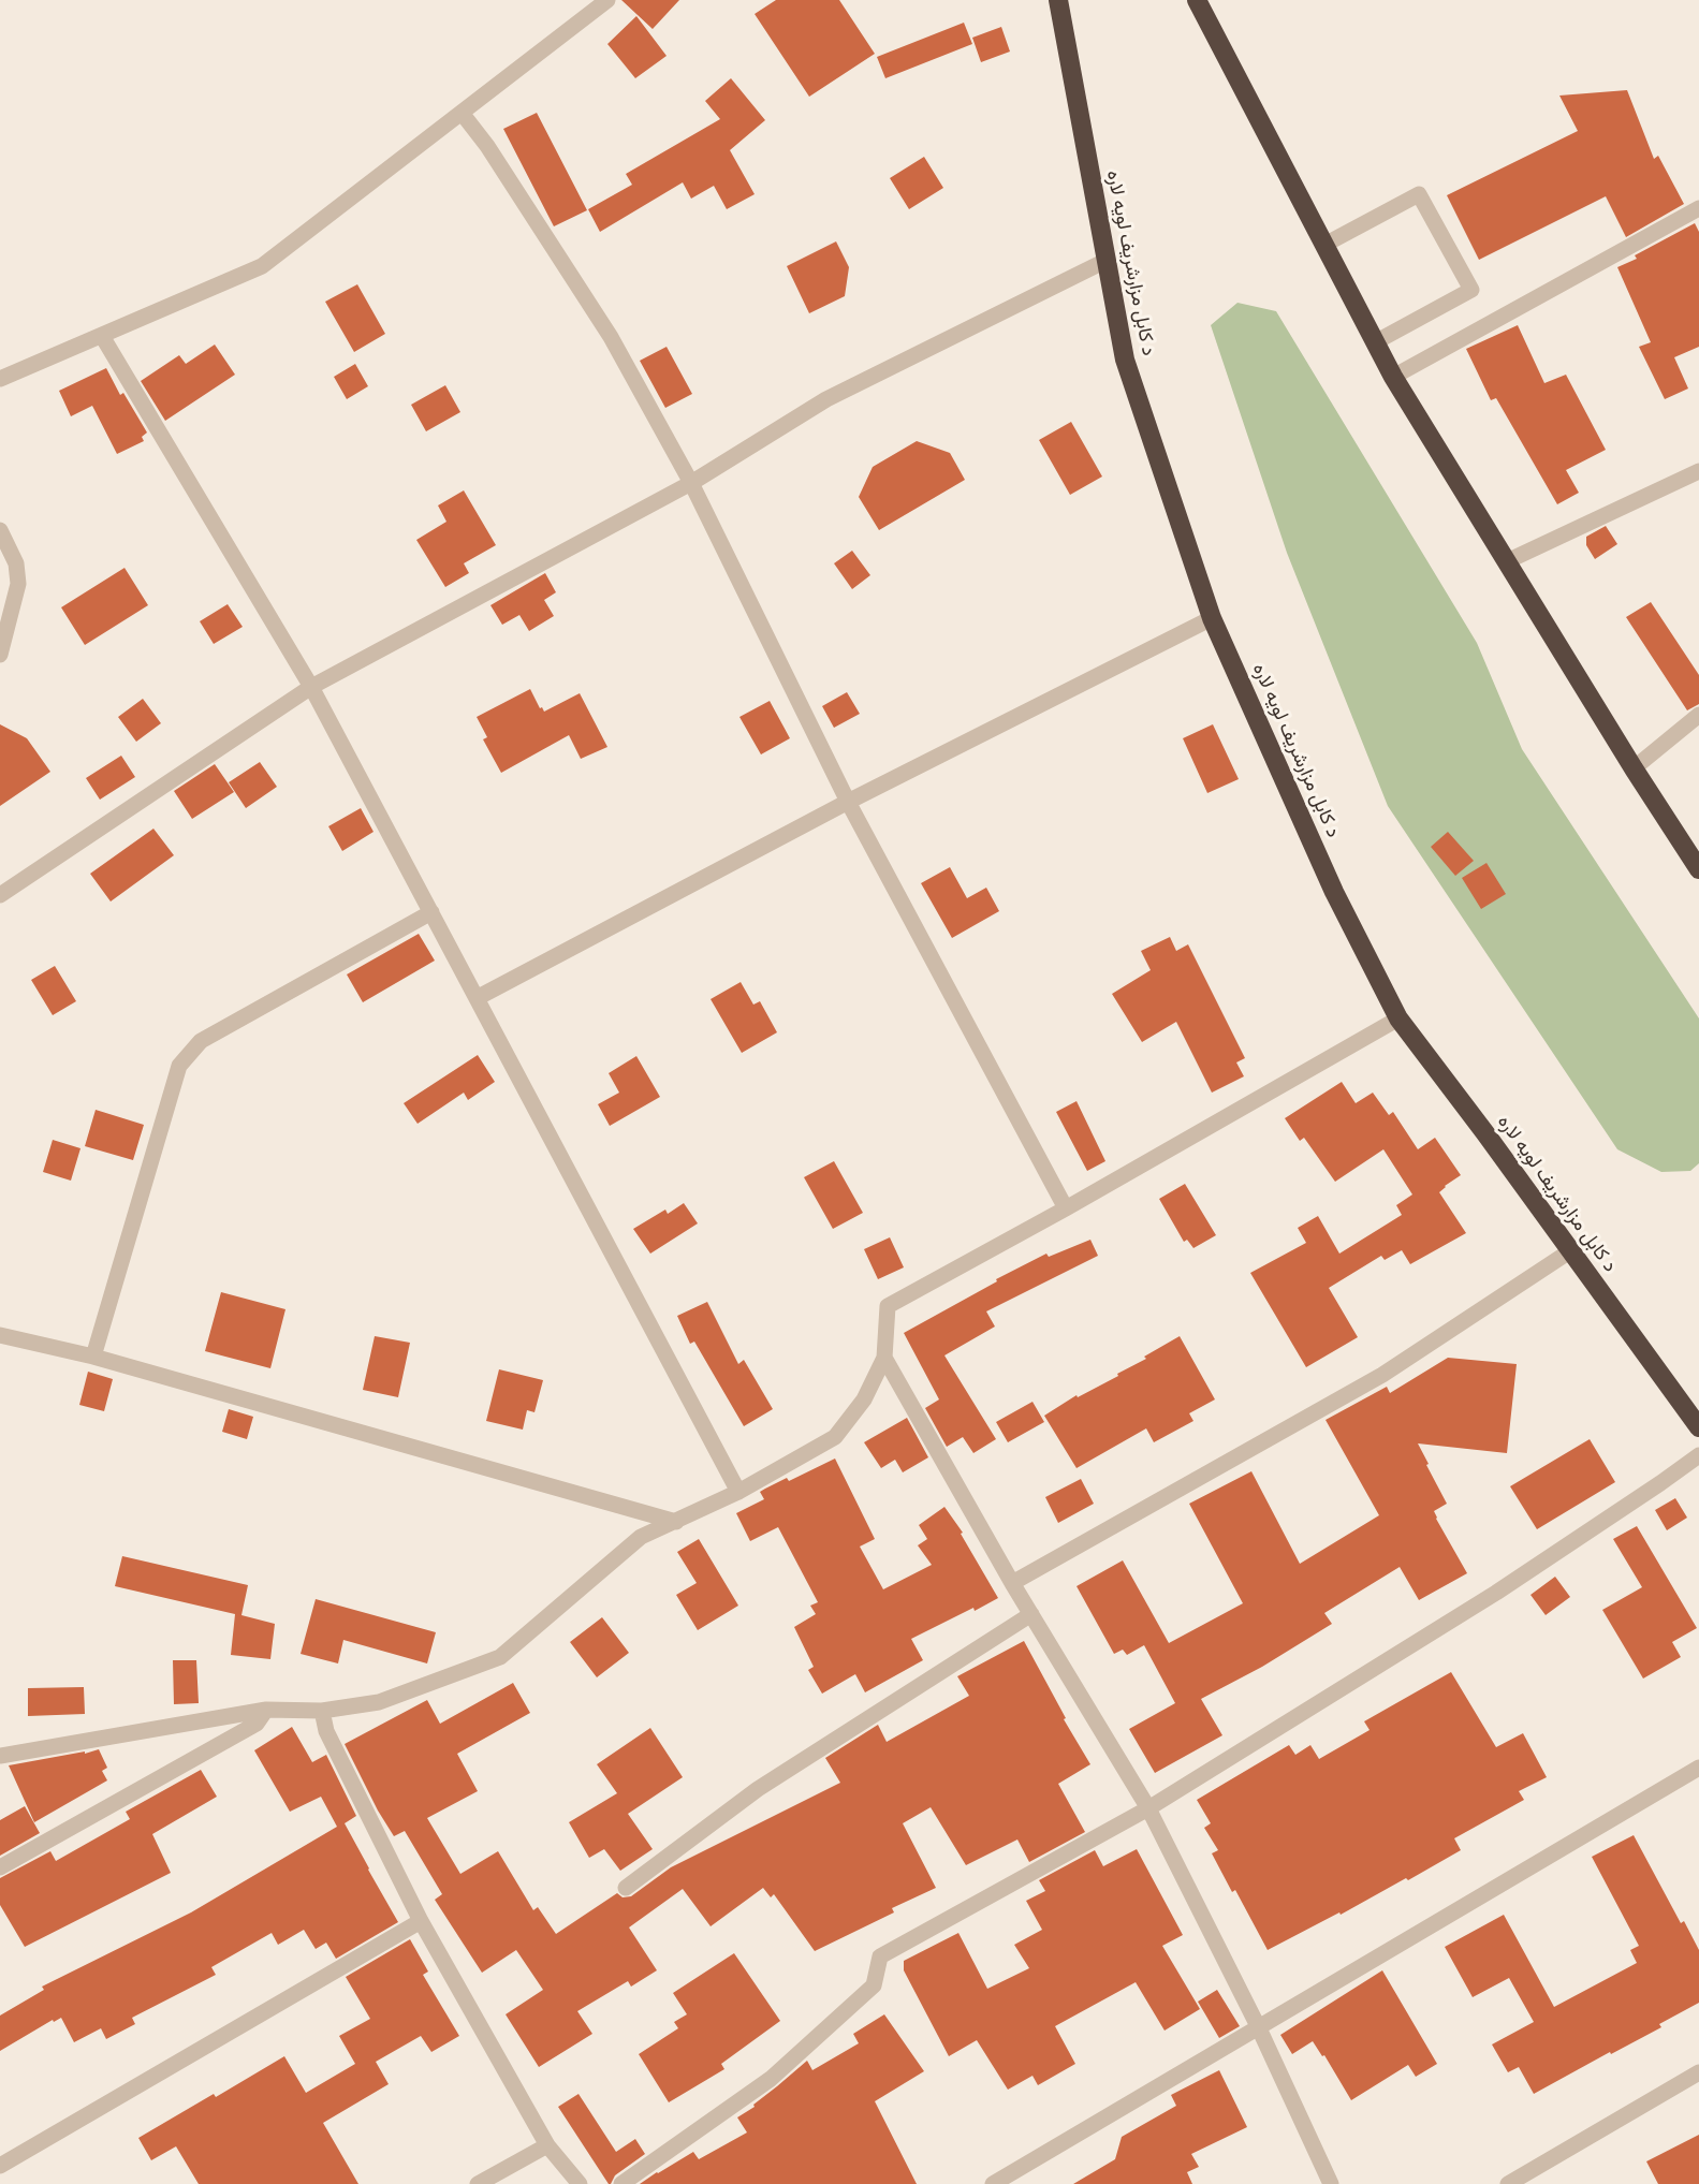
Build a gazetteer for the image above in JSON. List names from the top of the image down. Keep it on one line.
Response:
{"streets":{"highway":["د کابل مزارشریف لویه لاره"]}}
